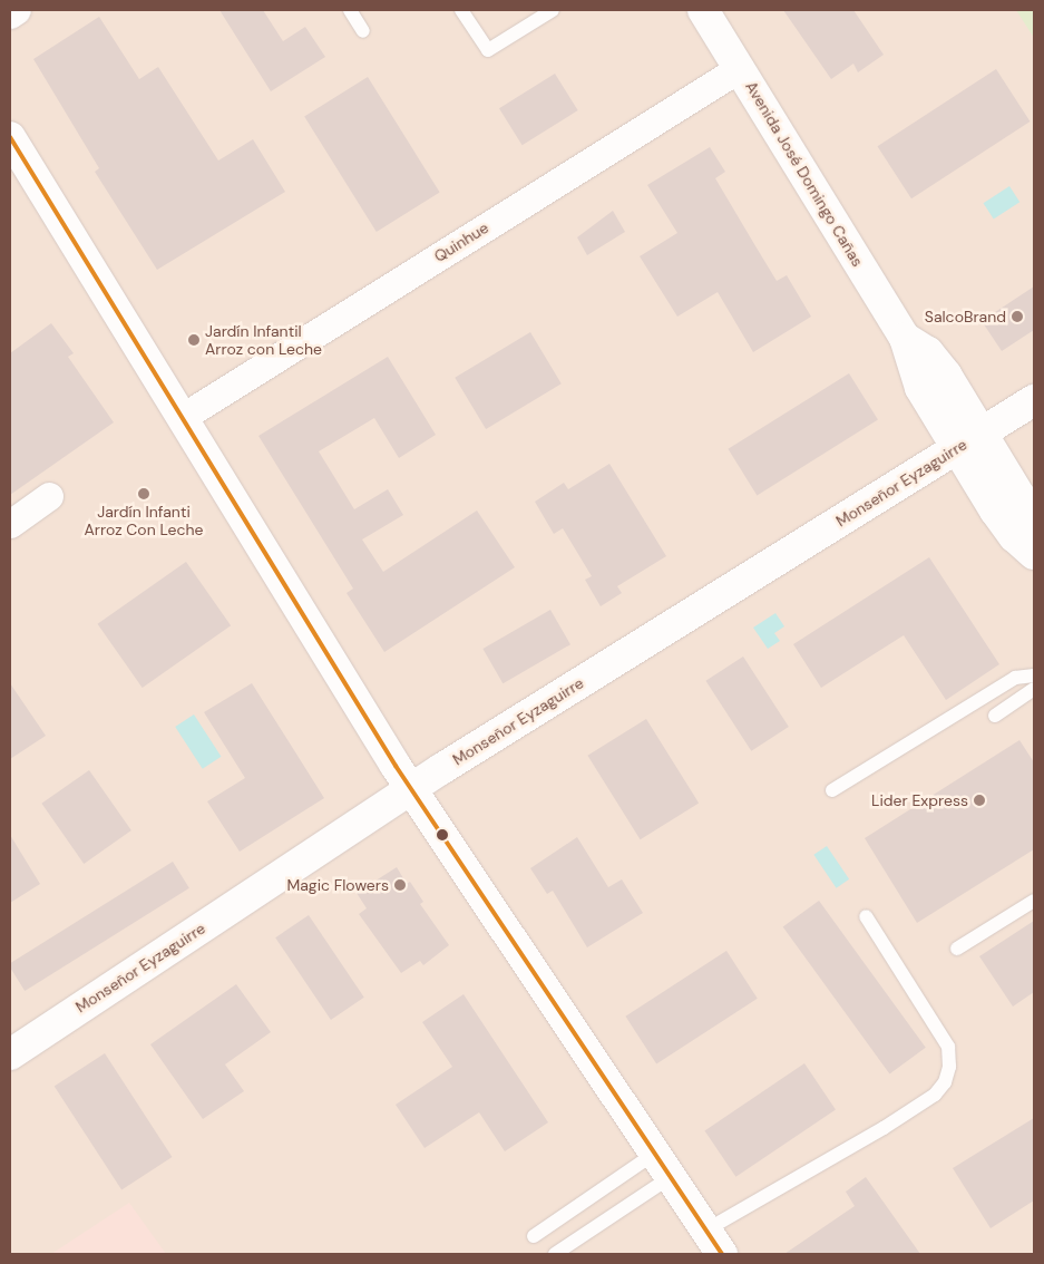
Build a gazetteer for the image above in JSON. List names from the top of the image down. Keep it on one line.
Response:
{"streets":{"street":["Avenida José Domingo Cañas","Quinhue","Monseñor Eyzaguirre"]},"crossings":[["Avenida José Domingo Cañas","Quinhue"],["Avenida José Domingo Cañas","Monseñor Eyzaguirre"]],"places":["SalcoBrand","Jardín Infantil Arroz con Leche","Jardín Infanti Arroz Con Leche","Lider Express","Magic Flowers"]}
